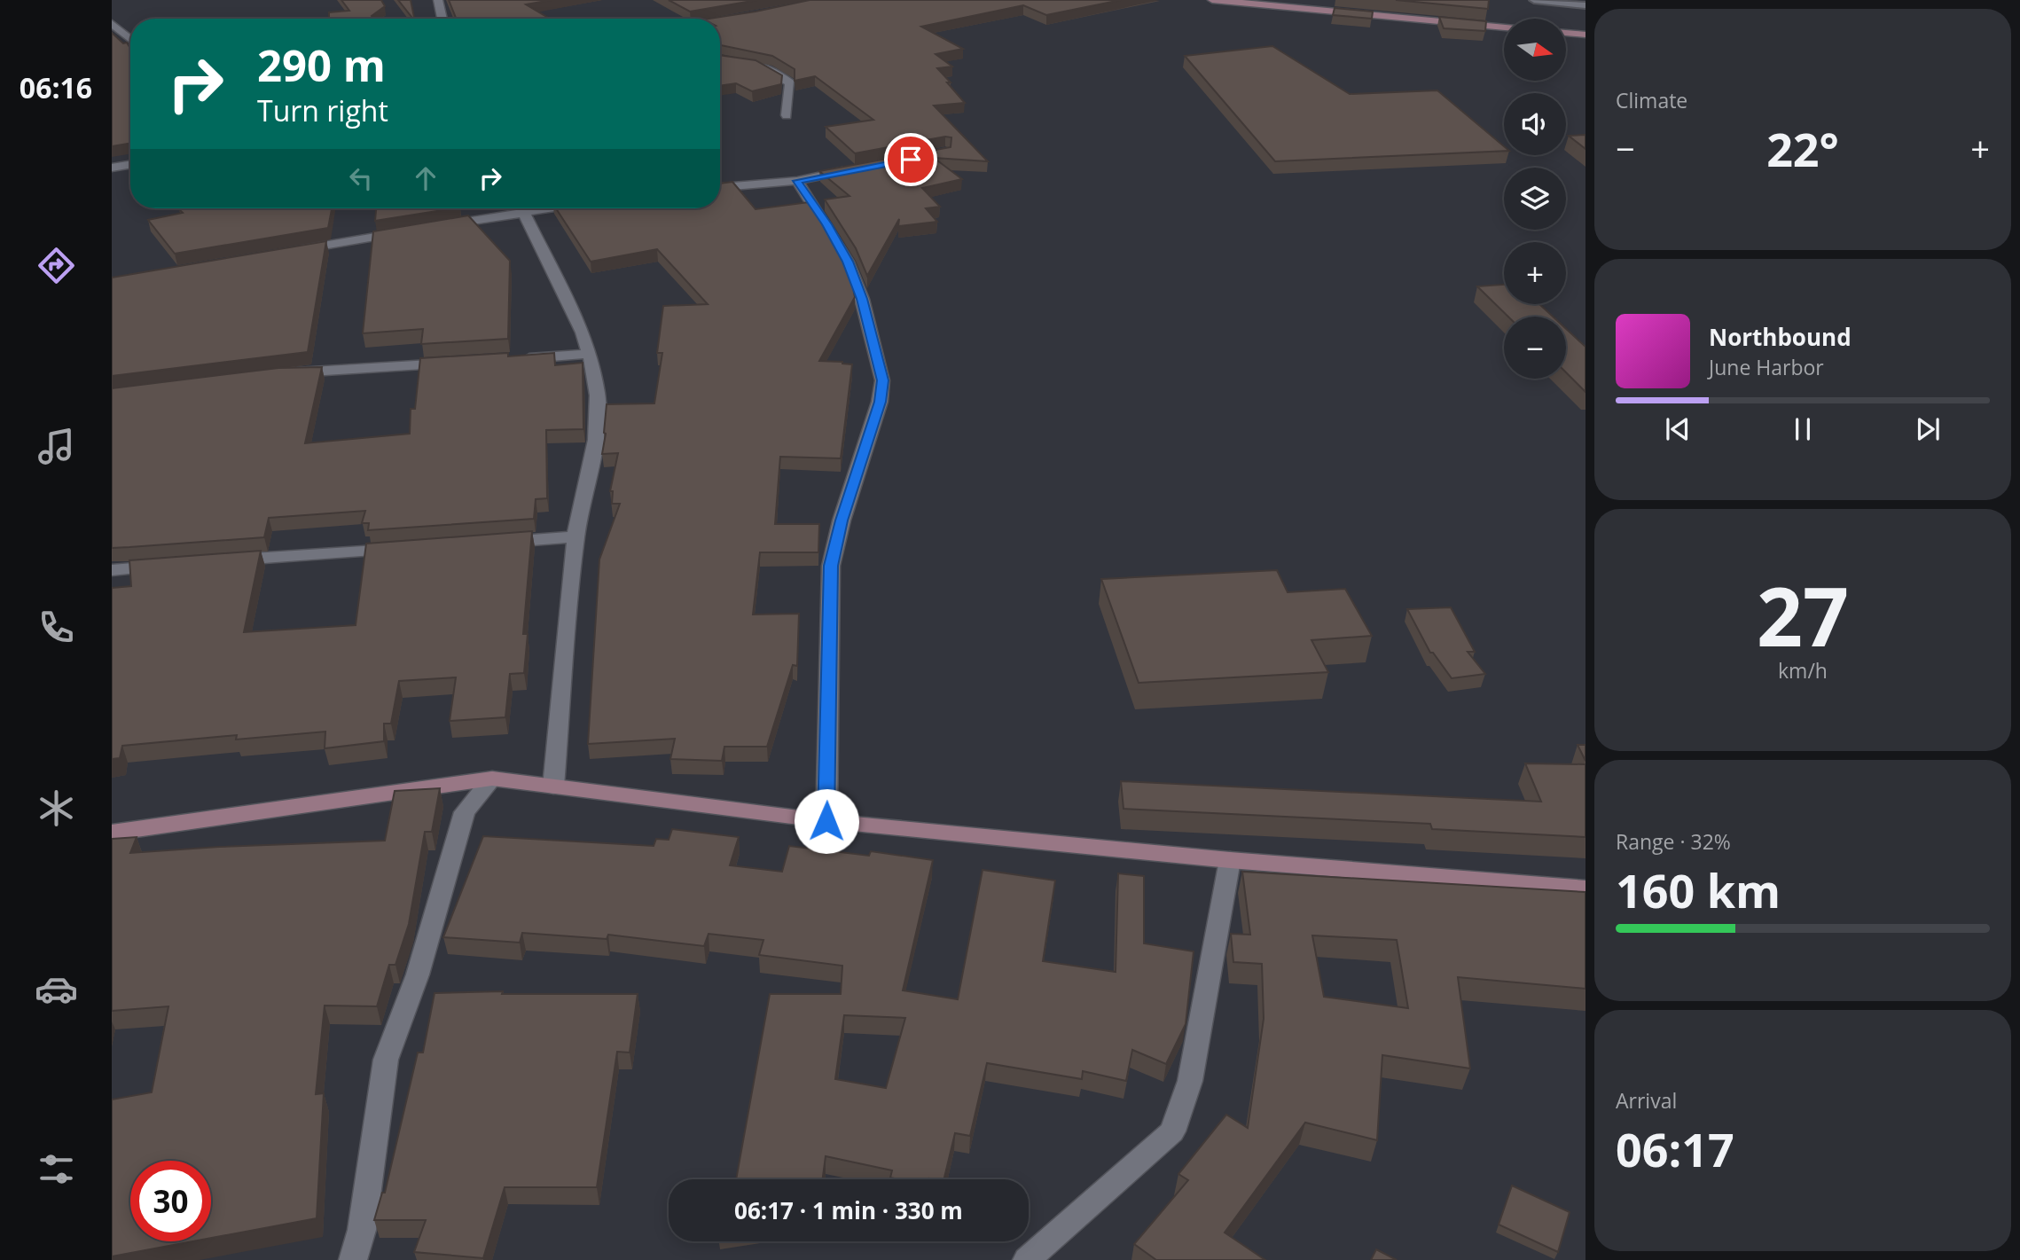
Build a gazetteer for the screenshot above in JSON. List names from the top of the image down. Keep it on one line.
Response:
{"north":"right","page":{"tabs":"06:16","tile":["Climate",["27","km/h"],["Range · 32%","160 km"],["Arrival","06:17"]],"map_buttons":["+","−"],"turn":["290 m","Turn right"],"heat":["−","22°","+"],"song":["Northbound","June Harbor"],"limit":"30","trip":"06:17 · 1 min · 330 m"}}
